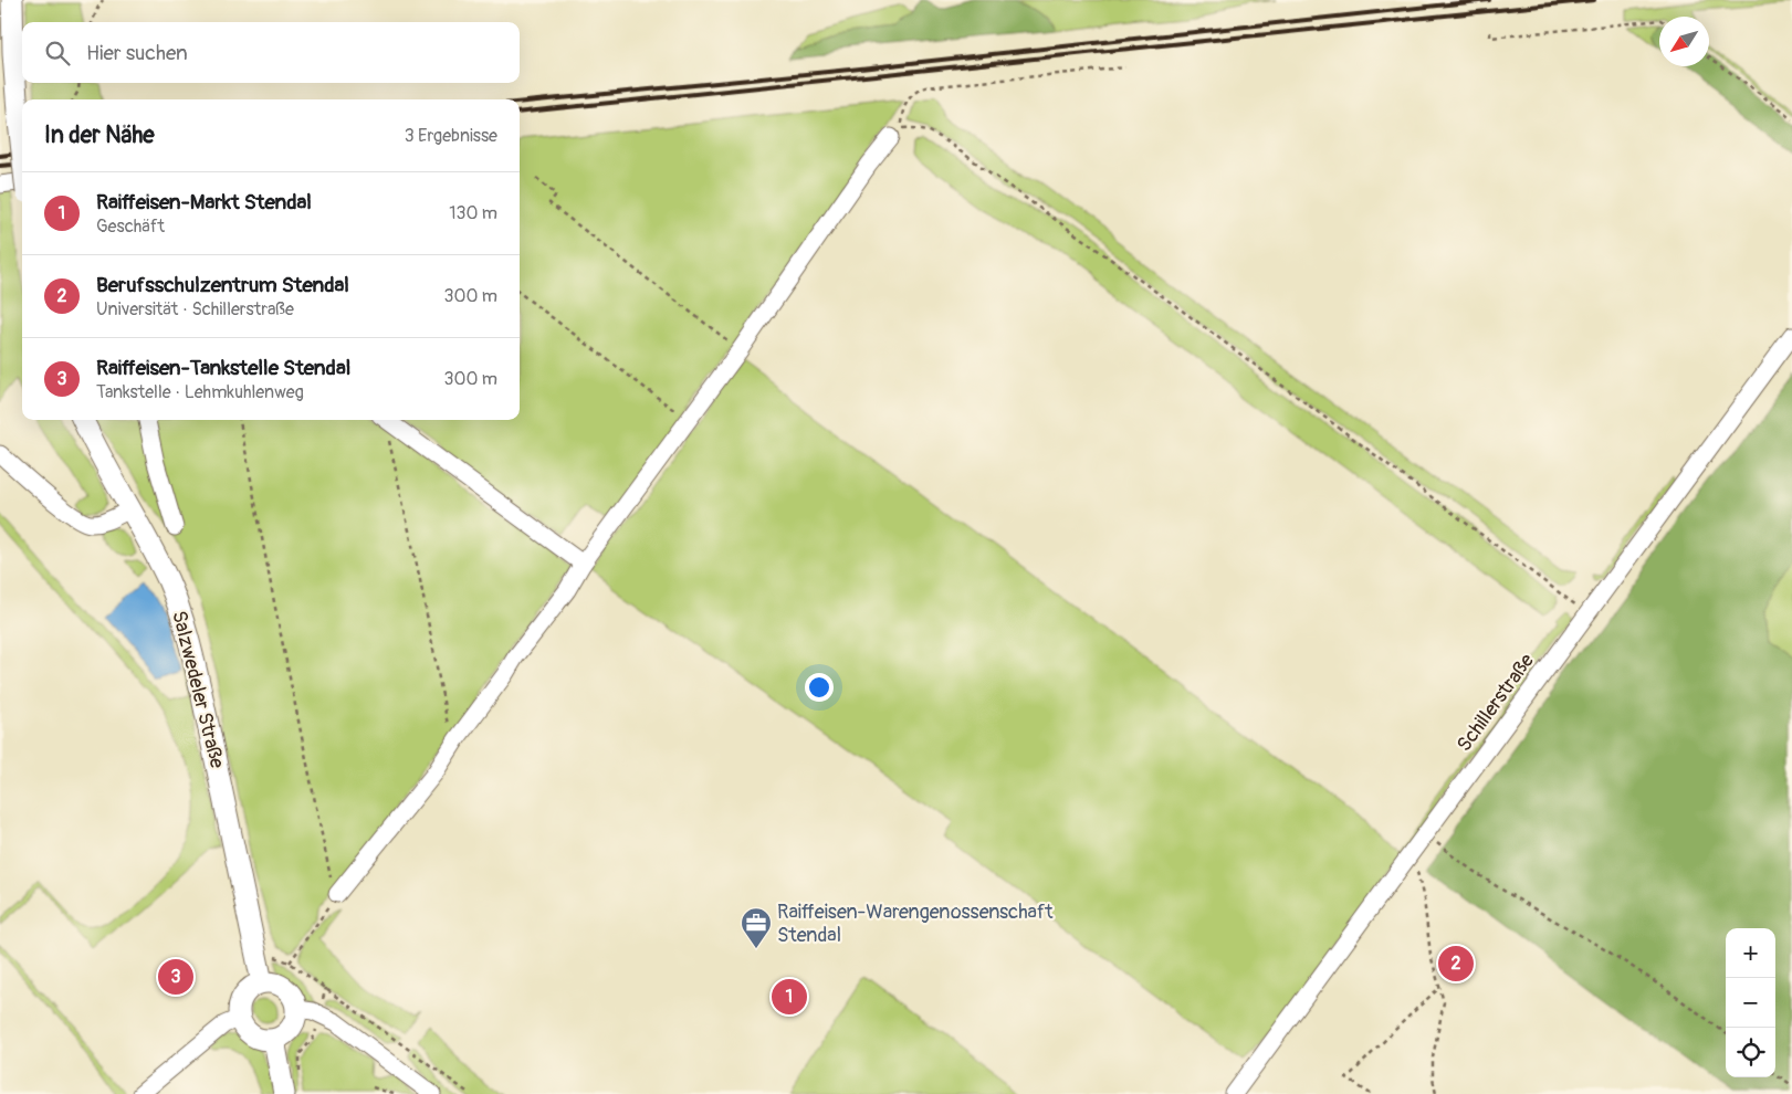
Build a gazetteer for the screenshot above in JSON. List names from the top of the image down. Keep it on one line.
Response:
{"streets":{"main road":["Salzwedeler Straße"],"street":["Schillerstraße"]},"places":{"office":["Raiffeisen-Warengenossenschaft Stendal"]},"north":"bottom left","page":{"search":"Hier suchen","heading":["In der Nähe","3 Ergebnisse"],"list":[{"mark":"1","name":"Raiffeisen-Markt Stendal","note":"Geschäft","value":"130 m"},{"mark":"2","name":"Berufsschulzentrum Stendal","note":"Universität · Schillerstraße","value":"300 m"},{"mark":"3","name":"Raiffeisen-Tankstelle Stendal","note":"Tankstelle · Lehmkuhlenweg","value":"300 m"}],"map_buttons":["+","−"],"pins":["2","3","1"]}}
